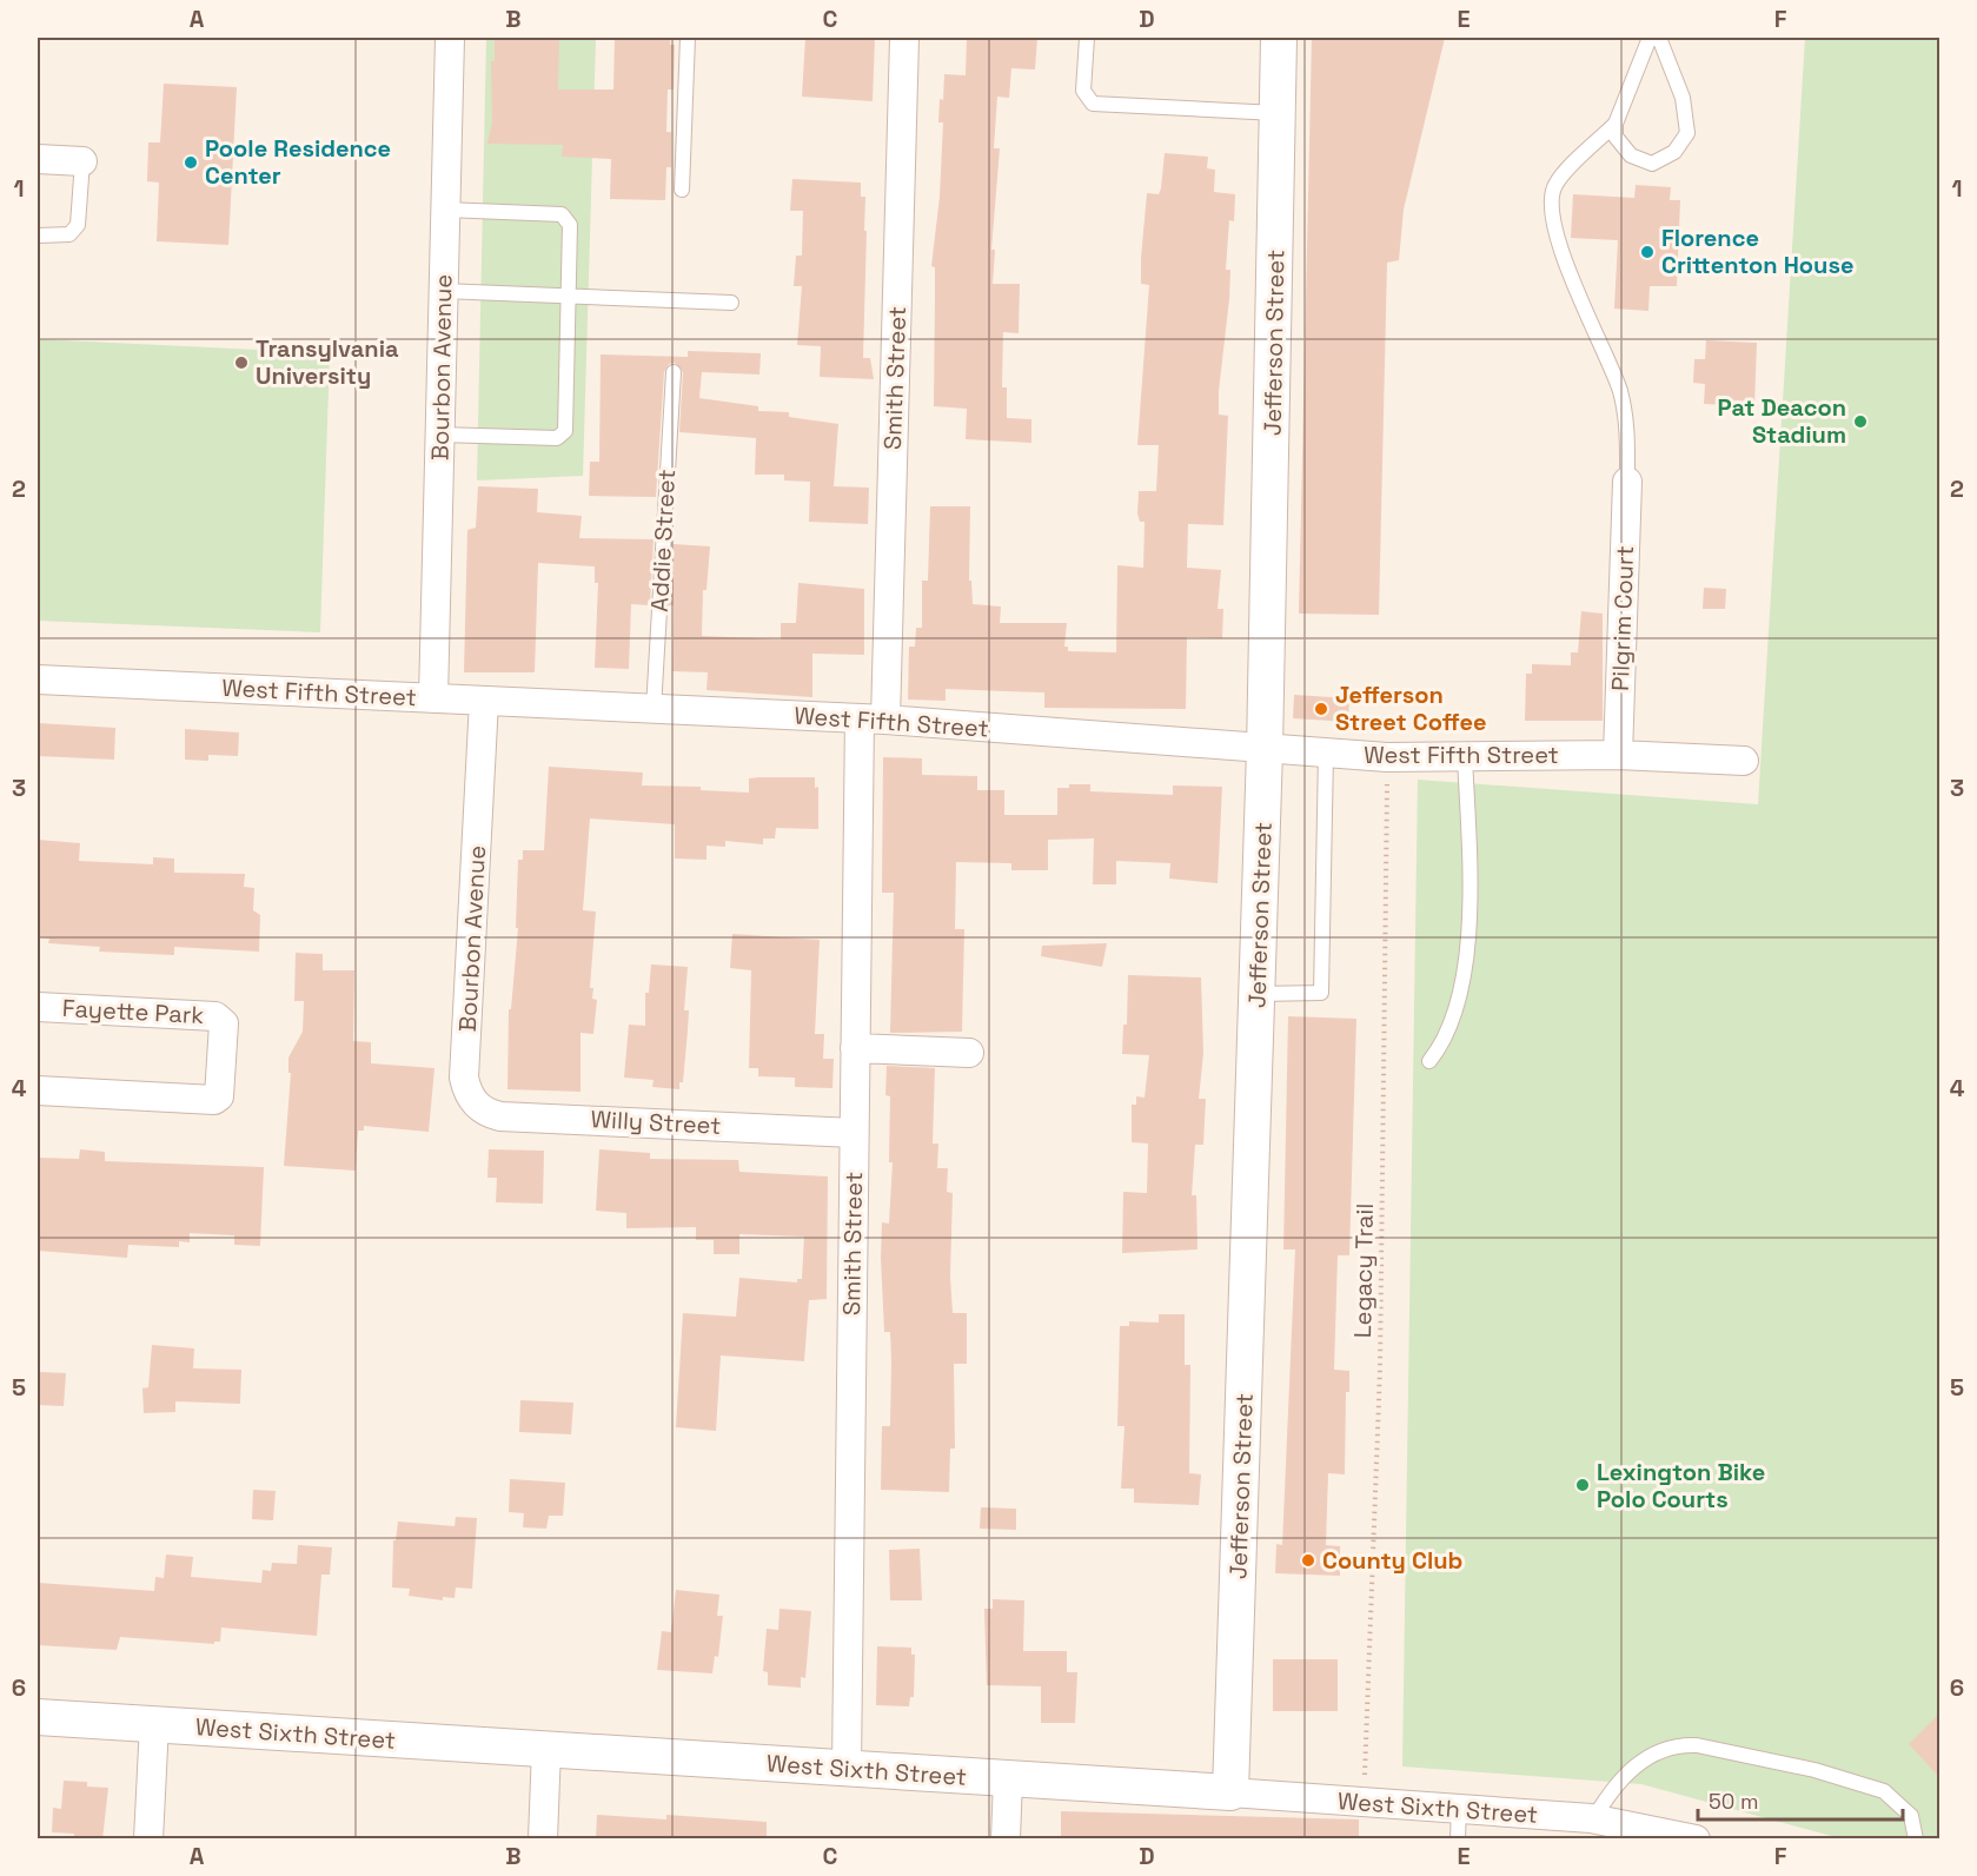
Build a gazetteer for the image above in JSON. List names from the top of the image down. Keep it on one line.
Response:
{"streets":{"street":["Jefferson Street","Bourbon Avenue","Smith Street","Pilgrim Court","West Fifth Street","Fayette Park","Willy Street","West Sixth Street"],"lane":["Addie Street"],"path":["Legacy Trail"]},"crossings":[["Jefferson Street","West Fifth Street"],["Jefferson Street","West Sixth Street"],["Bourbon Avenue","West Fifth Street"],["Bourbon Avenue","Willy Street"],["Smith Street","West Fifth Street"],["Smith Street","Willy Street"],["Smith Street","West Sixth Street"],["Addie Street","West Fifth Street"],["Pilgrim Court","West Fifth Street"]],"places":["Poole Residence Center","Florence Crittenton House","Transylvania University","Pat Deacon Stadium","Jefferson Street Coffee","Lexington Bike Polo Courts","County Club"],"scale_bar":"50 m","grid":{"columns":["A","B","C","D","E","F"],"rows":["1","2","3","4","5","6"]}}
